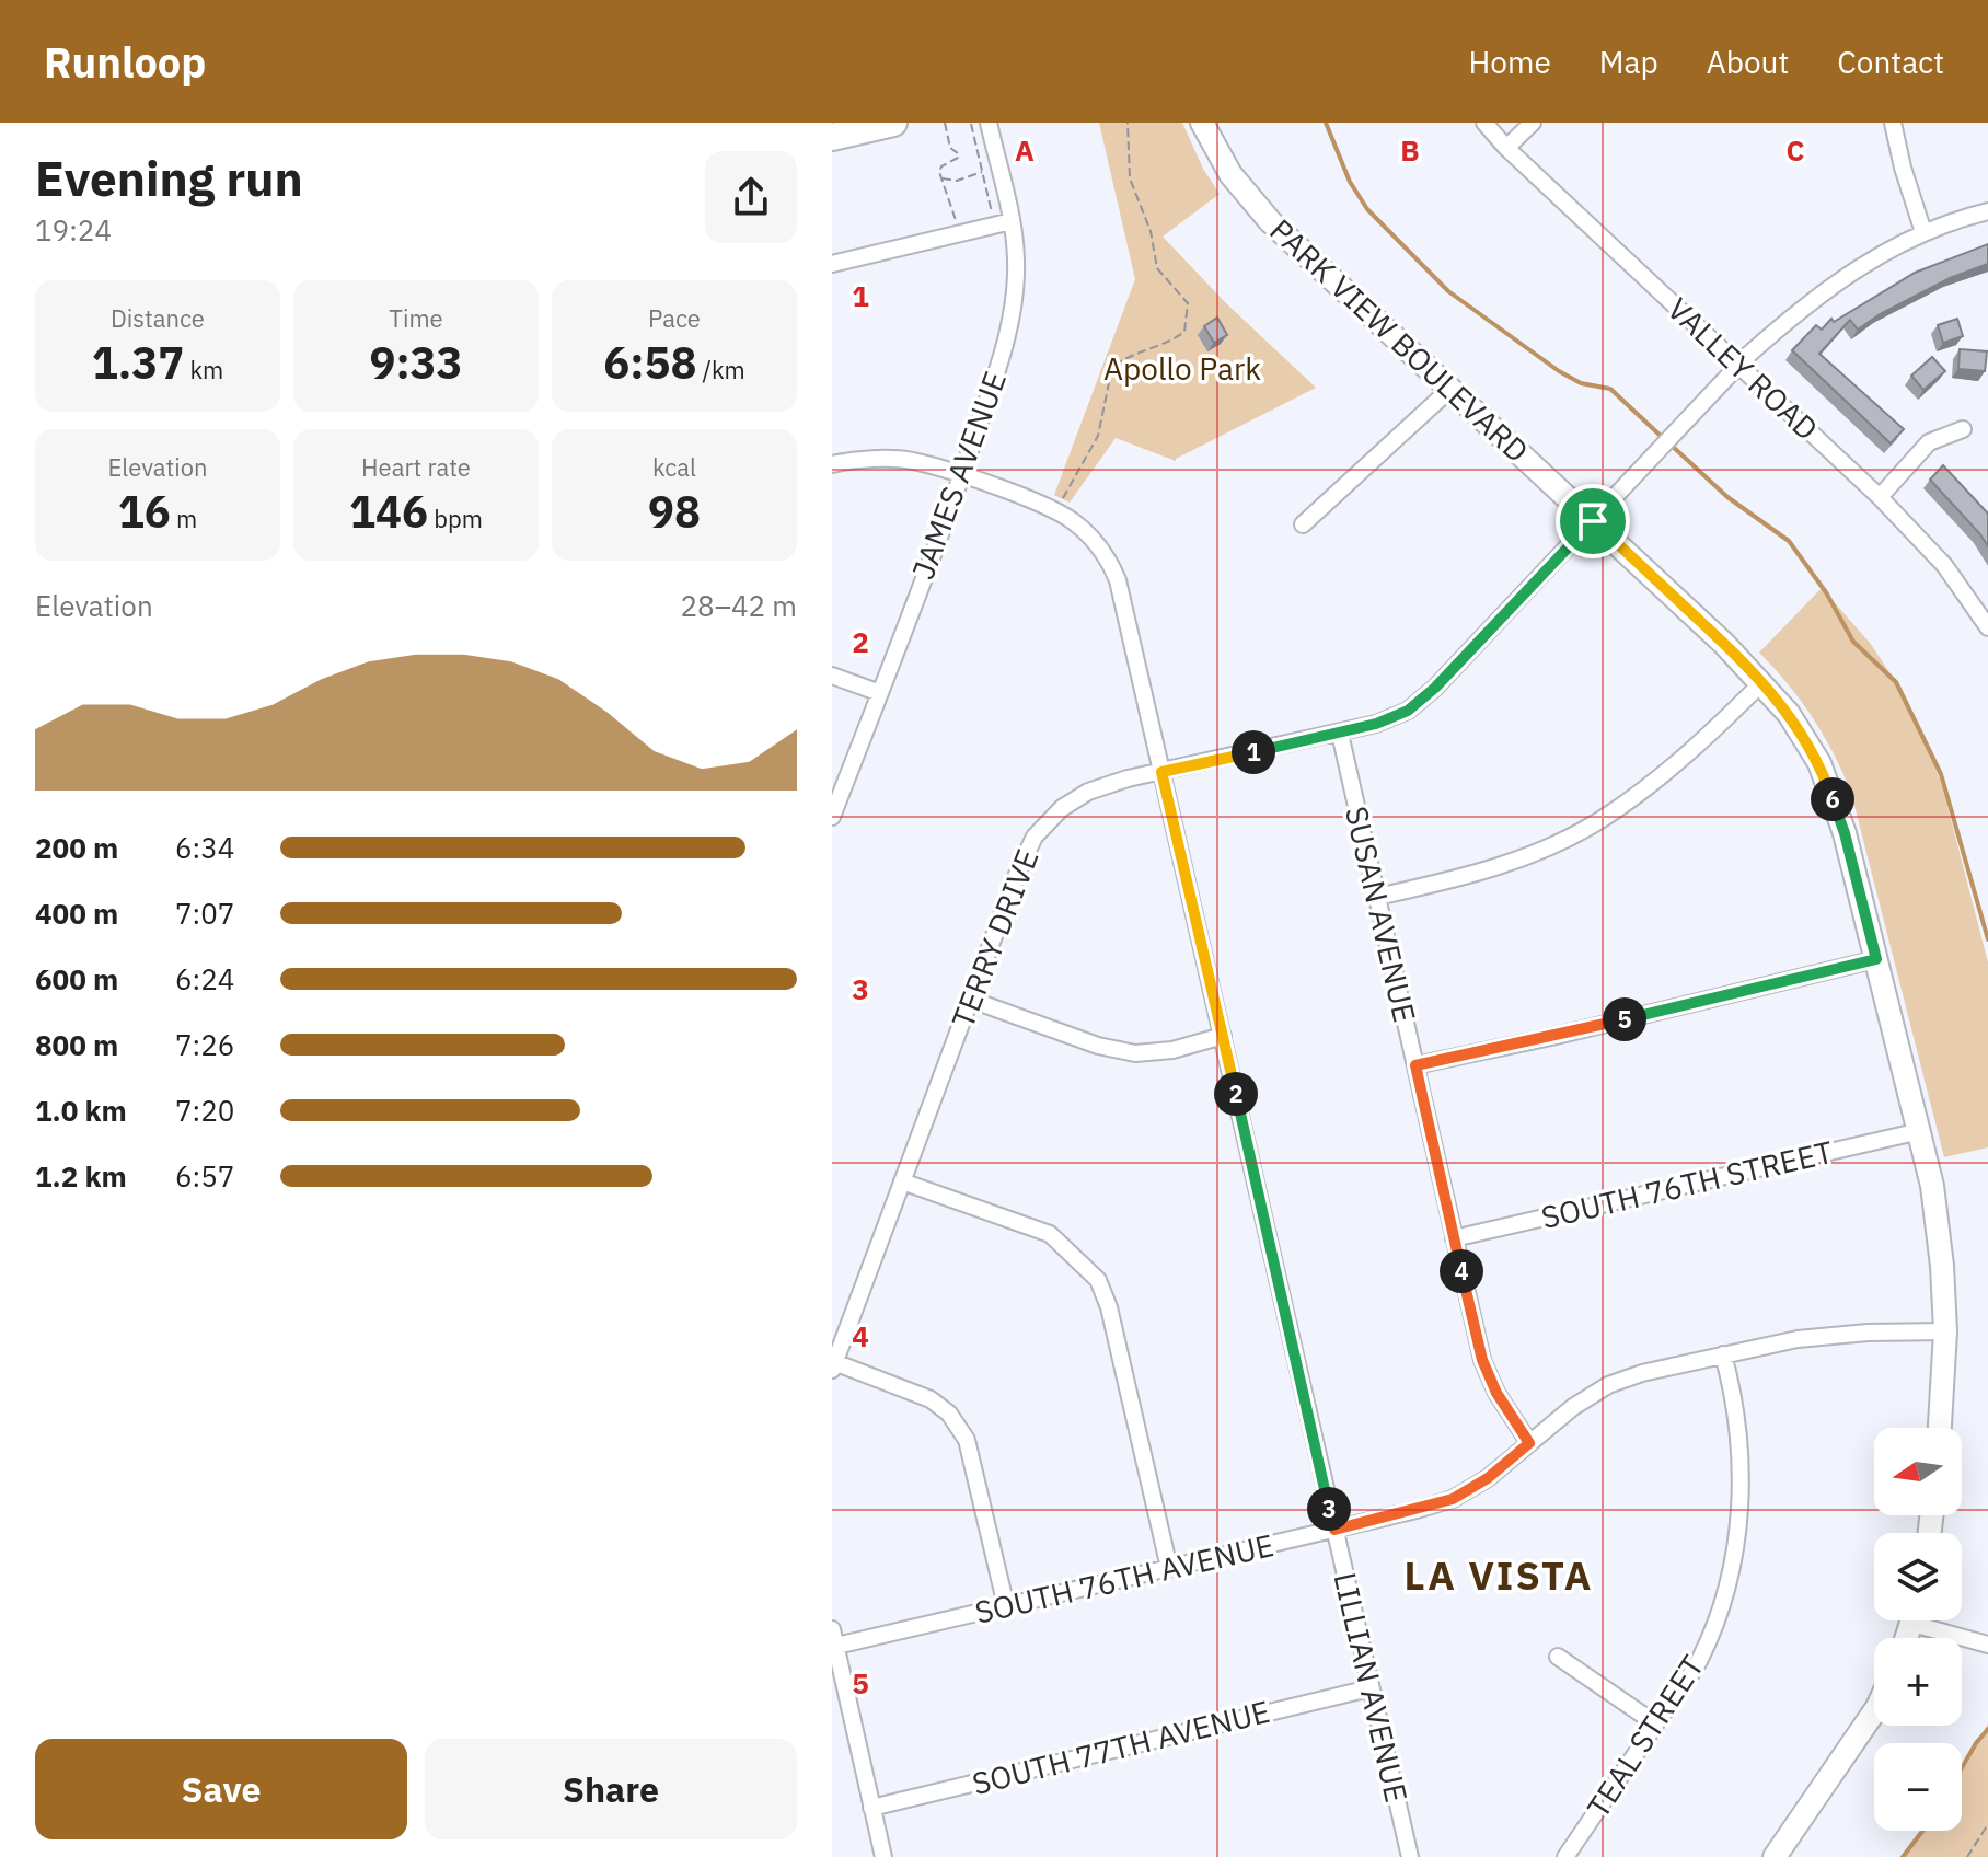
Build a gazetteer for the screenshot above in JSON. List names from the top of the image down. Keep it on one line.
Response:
{"streets":{"street":["PARK VIEW BOULEVARD","VALLEY ROAD","JAMES AVENUE","SUSAN AVENUE","TERRY DRIVE","SOUTH 76TH STREET","SOUTH 76TH AVENUE","LILLIAN AVENUE","TEAL STREET","SOUTH 77TH AVENUE"]},"crossings":[["PARK VIEW BOULEVARD","TERRY DRIVE"],["PARK VIEW BOULEVARD","SOUTH 76TH STREET"],["PARK VIEW BOULEVARD","SOUTH 76TH AVENUE"],["VALLEY ROAD","TERRY DRIVE"],["JAMES AVENUE","LILLIAN AVENUE"],["SUSAN AVENUE","TERRY DRIVE"],["SUSAN AVENUE","SOUTH 76TH STREET"],["SUSAN AVENUE","SOUTH 76TH AVENUE"],["TERRY DRIVE","LILLIAN AVENUE"],["SOUTH 76TH AVENUE","LILLIAN AVENUE"],["SOUTH 76TH AVENUE","TEAL STREET"],["LILLIAN AVENUE","SOUTH 77TH AVENUE"]],"districts":["LA VISTA"],"parks":["Apollo Park"],"north":"left","page":{"header":"Runloop","nav":["Home","Map","About","Contact"],"heading":["Evening run","19:24"],"stats":[["Distance","1.37 km"],["Time","9:33"],["Pace","6:58 /km"],["Elevation","16 m"],["Heart rate","146 bpm"],["kcal","98"]],"chart":["Elevation","28–42 m"],"pins":["1","6","5","2","4","3"],"list":[{"name":"200 m","note":"6:34"},{"name":"400 m","note":"7:07"},{"name":"600 m","note":"6:24"},{"name":"800 m","note":"7:26"},{"name":"1.0 km","note":"7:20"},{"name":"1.2 km","note":"6:57"}],"map_buttons":["+","−"],"buttons":["Save","Share"]},"grid":{"columns":["A","B","C"],"rows":["1","2","3","4","5"]}}
